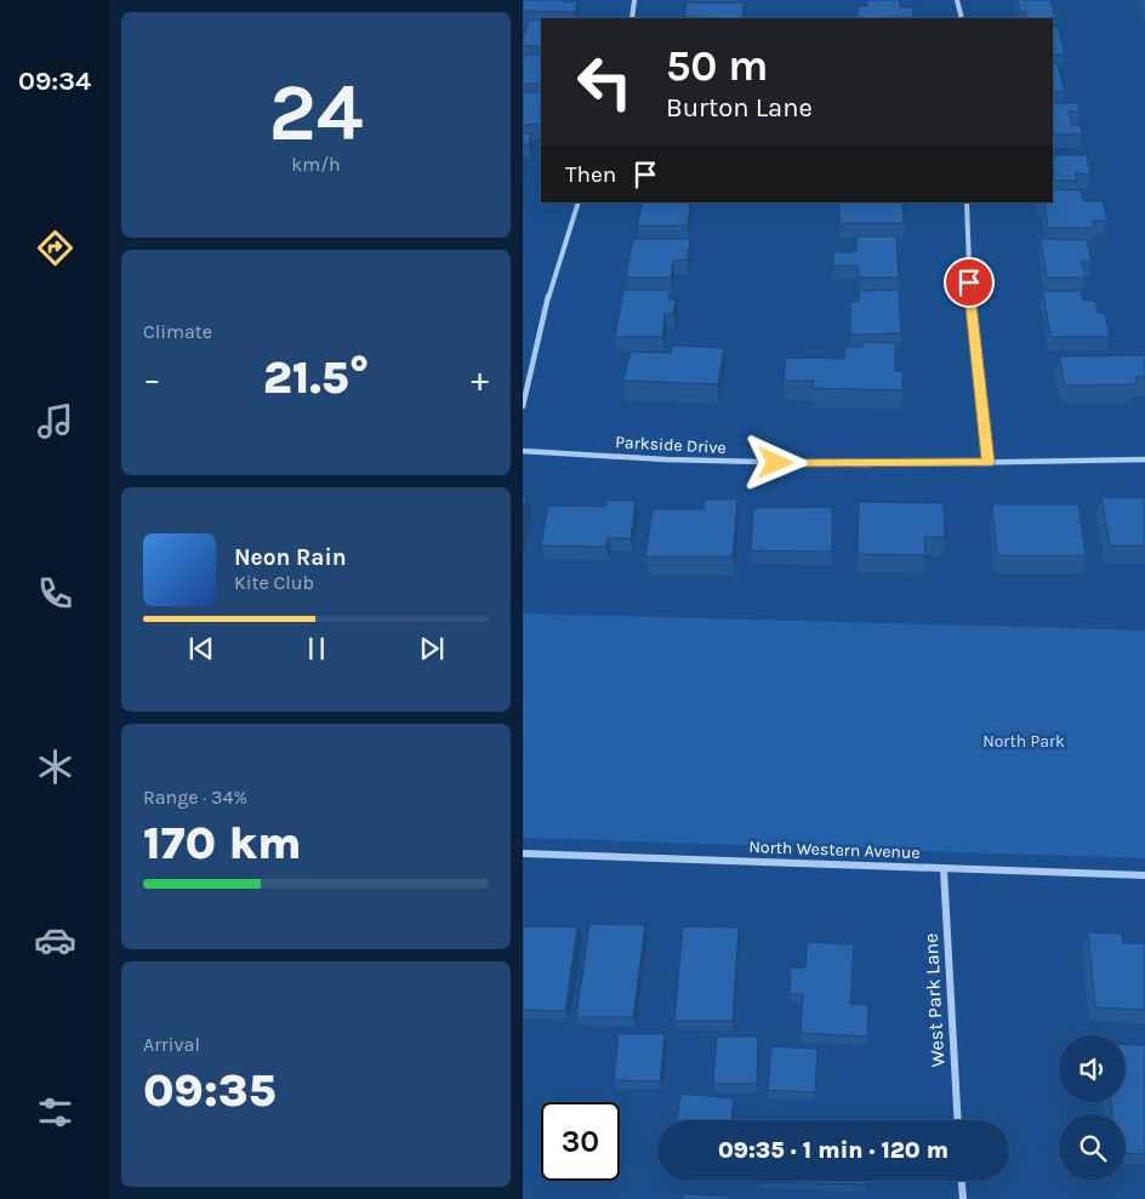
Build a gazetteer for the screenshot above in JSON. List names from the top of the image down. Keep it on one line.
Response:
{"streets":{"street":["Parkside Drive","North Western Avenue","West Park Lane"]},"crossings":[["North Western Avenue","West Park Lane"]],"parks":["North Park"],"page":{"tabs":"09:34","tile":[["24","km/h"],"Climate",["Range · 34%","170 km"],["Arrival","09:35"]],"turn":["50 m","Burton Lane"],"then":"Then","heat":["−","21.5°","+"],"song":["Neon Rain","Kite Club"],"limit":"30","trip":"09:35 · 1 min · 120 m"}}
